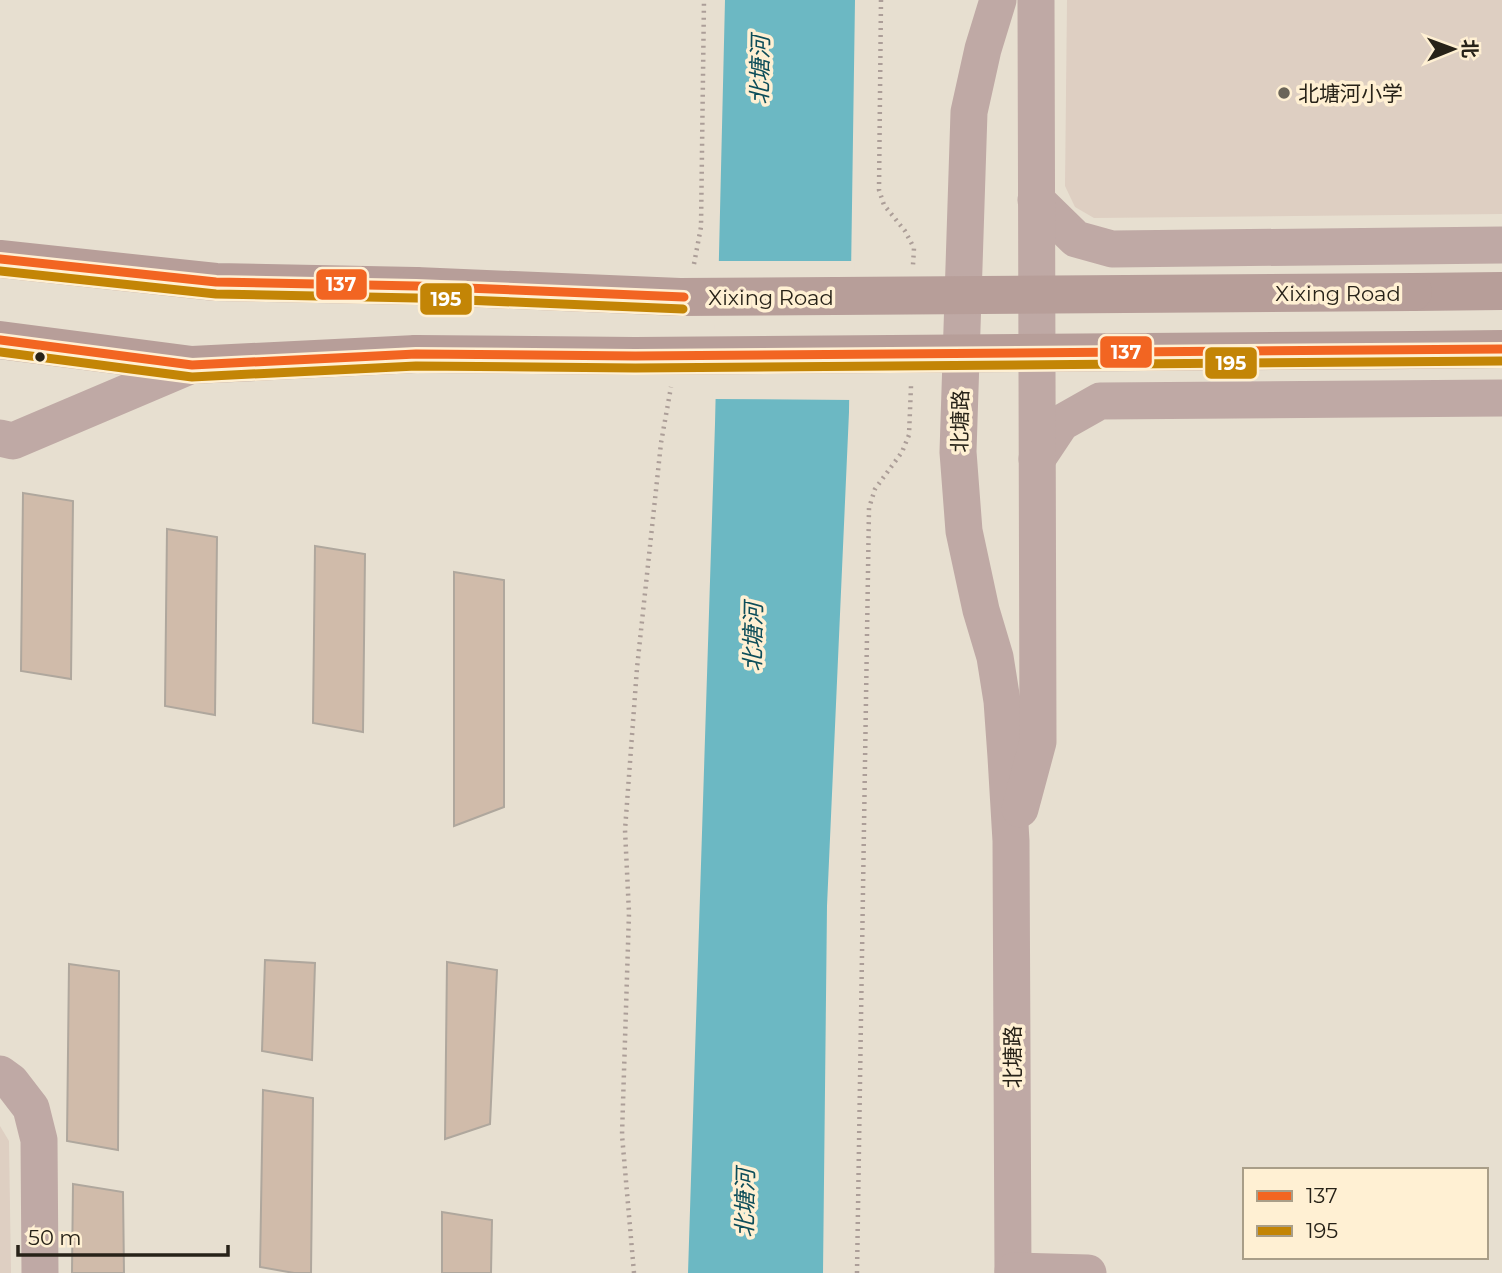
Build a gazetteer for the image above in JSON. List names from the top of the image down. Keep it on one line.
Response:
{"streets":{"main road":["Xixing Road"],"street":["北塘路"]},"water":["北塘河"],"places":["北塘河小学"],"lines":["transit line 137","transit line 195"],"legend":["137","195"],"scale_bar":"50 m","north":"right"}
